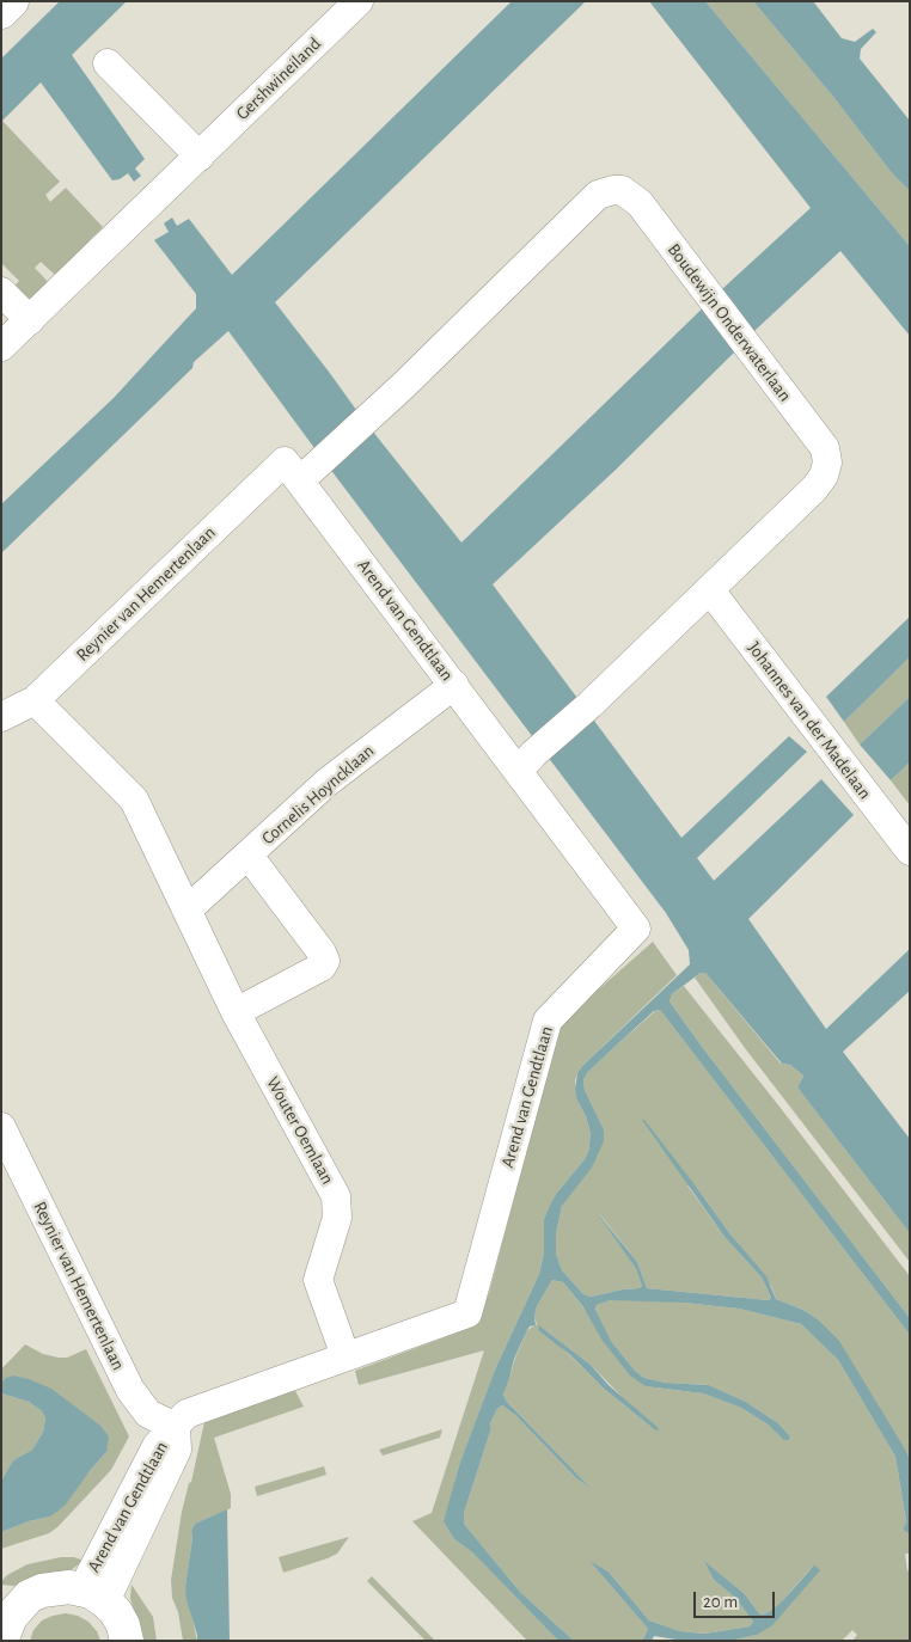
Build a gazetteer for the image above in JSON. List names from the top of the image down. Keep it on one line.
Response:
{"streets":{"street":["Gershwineiland","Boudewijn Onderwaterlaan","Reynier van Hemertenlaan","Arend van Gendtlaan","Johannes van der Madelaan","Cornelis Hoyncklaan","Wouter Oemlaan"]},"crossings":[["Boudewijn Onderwaterlaan","Reynier van Hemertenlaan"],["Boudewijn Onderwaterlaan","Arend van Gendtlaan"],["Boudewijn Onderwaterlaan","Johannes van der Madelaan"],["Reynier van Hemertenlaan","Arend van Gendtlaan"],["Reynier van Hemertenlaan","Wouter Oemlaan"],["Arend van Gendtlaan","Cornelis Hoyncklaan"],["Arend van Gendtlaan","Wouter Oemlaan"],["Cornelis Hoyncklaan","Wouter Oemlaan"]],"scale_bar":"20 m"}
